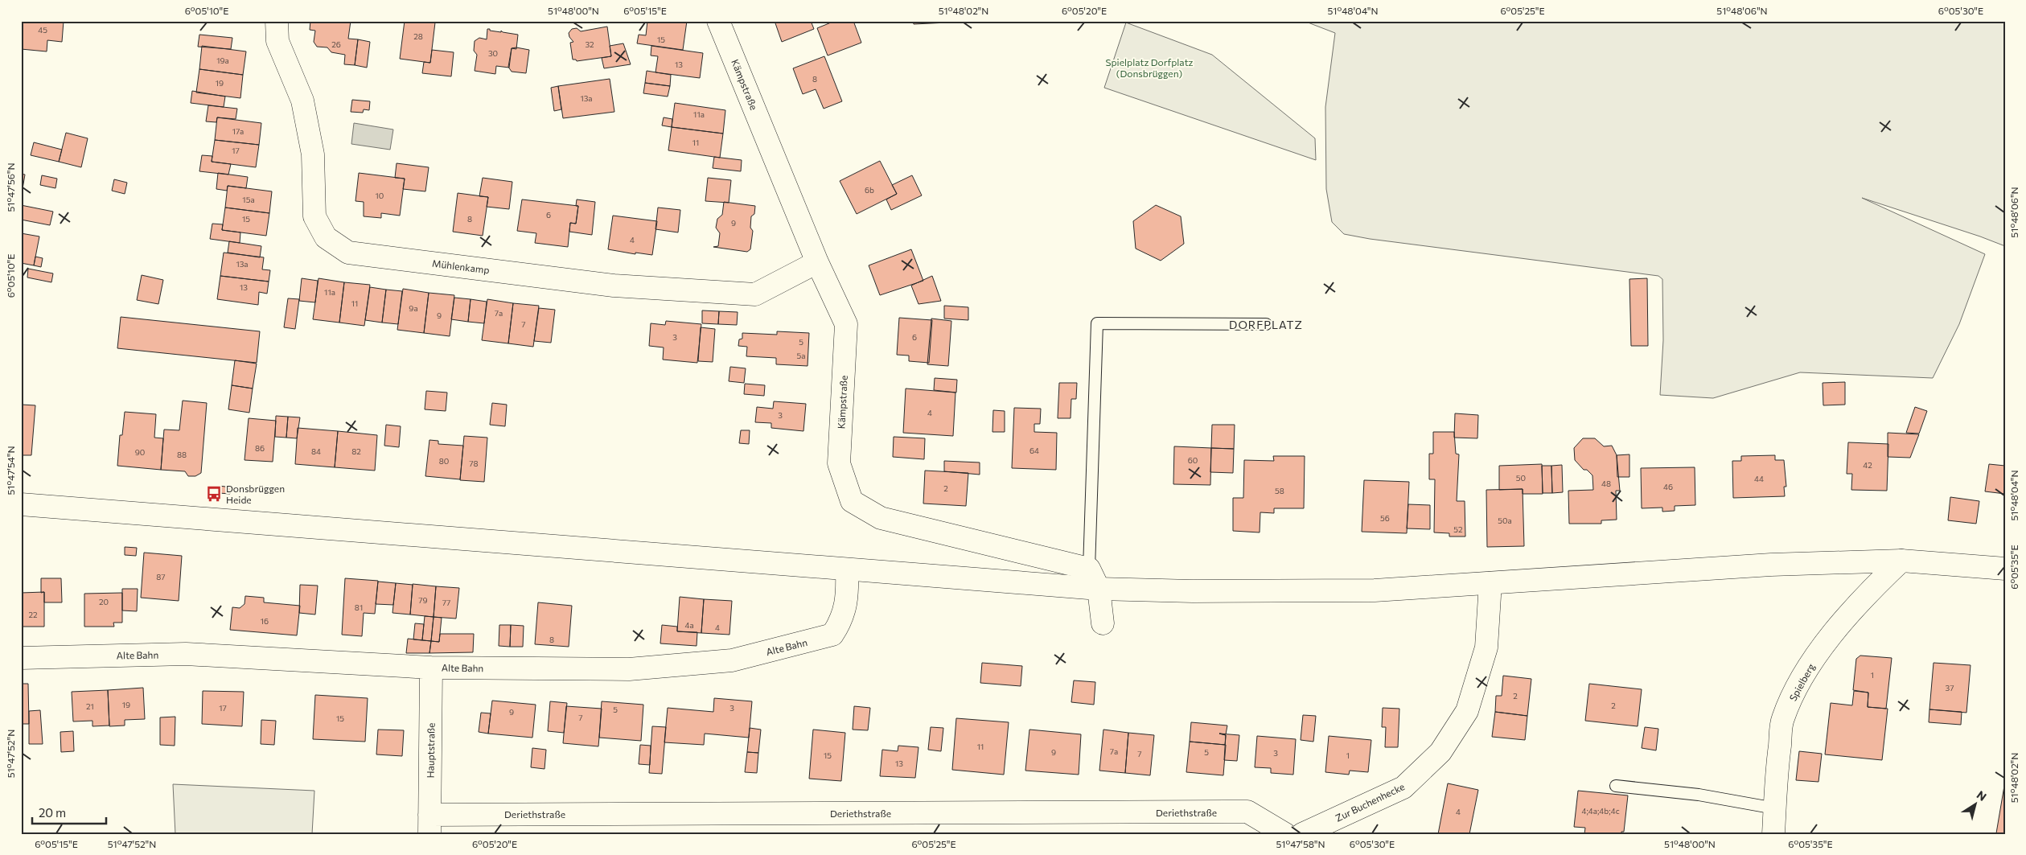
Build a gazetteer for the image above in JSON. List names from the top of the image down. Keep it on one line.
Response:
{"streets":{"street":["Kämpstraße","Mühlenkamp","Alte Bahn","Spielberg","Hauptstraße","Zur Buchenhecke","Deriethstraße"]},"crossings":[["Kämpstraße","Mühlenkamp"],["Alte Bahn","Hauptstraße"],["Hauptstraße","Deriethstraße"]],"districts":["DORFPLATZ"],"parks":["Spielplatz Dorfplatz (Donsbrüggen)"],"places":{"bus stop":["Donsbrüggen Heide"]},"house_numbers":["45","28","15","26","32","30","19a","13","8","19","13a","11a","17a","11","17","6b","10","15a","6","15","8","9","4","13a","13","11a","11","9a","7a","9","7","3","6","5","5a","4","3","86","64","84","82","90","88","60","80","78","42","50","44","48","46","2","58","56","50a","52","87","79","20","77","81","22","16","4a","4","8","1","37","2","19","2","21","17","3","5","9","7","15","11","7a","9","5","3","7","15","1","13","4;4a;4b;4c","4"],"scale_bar":"20 m","north":"top right","coordinates":["6°05'10\"E","51°48'00\"N","6°05'15\"E","51°48'02\"N","6°05'20\"E","51°48'04\"N","6°05'25\"E","51°48'06\"N","6°05'30\"E","51°47'56\"N","51°47'54\"N","6°05'35\"E","51°47'52\"N","51°47'58\"N"]}
